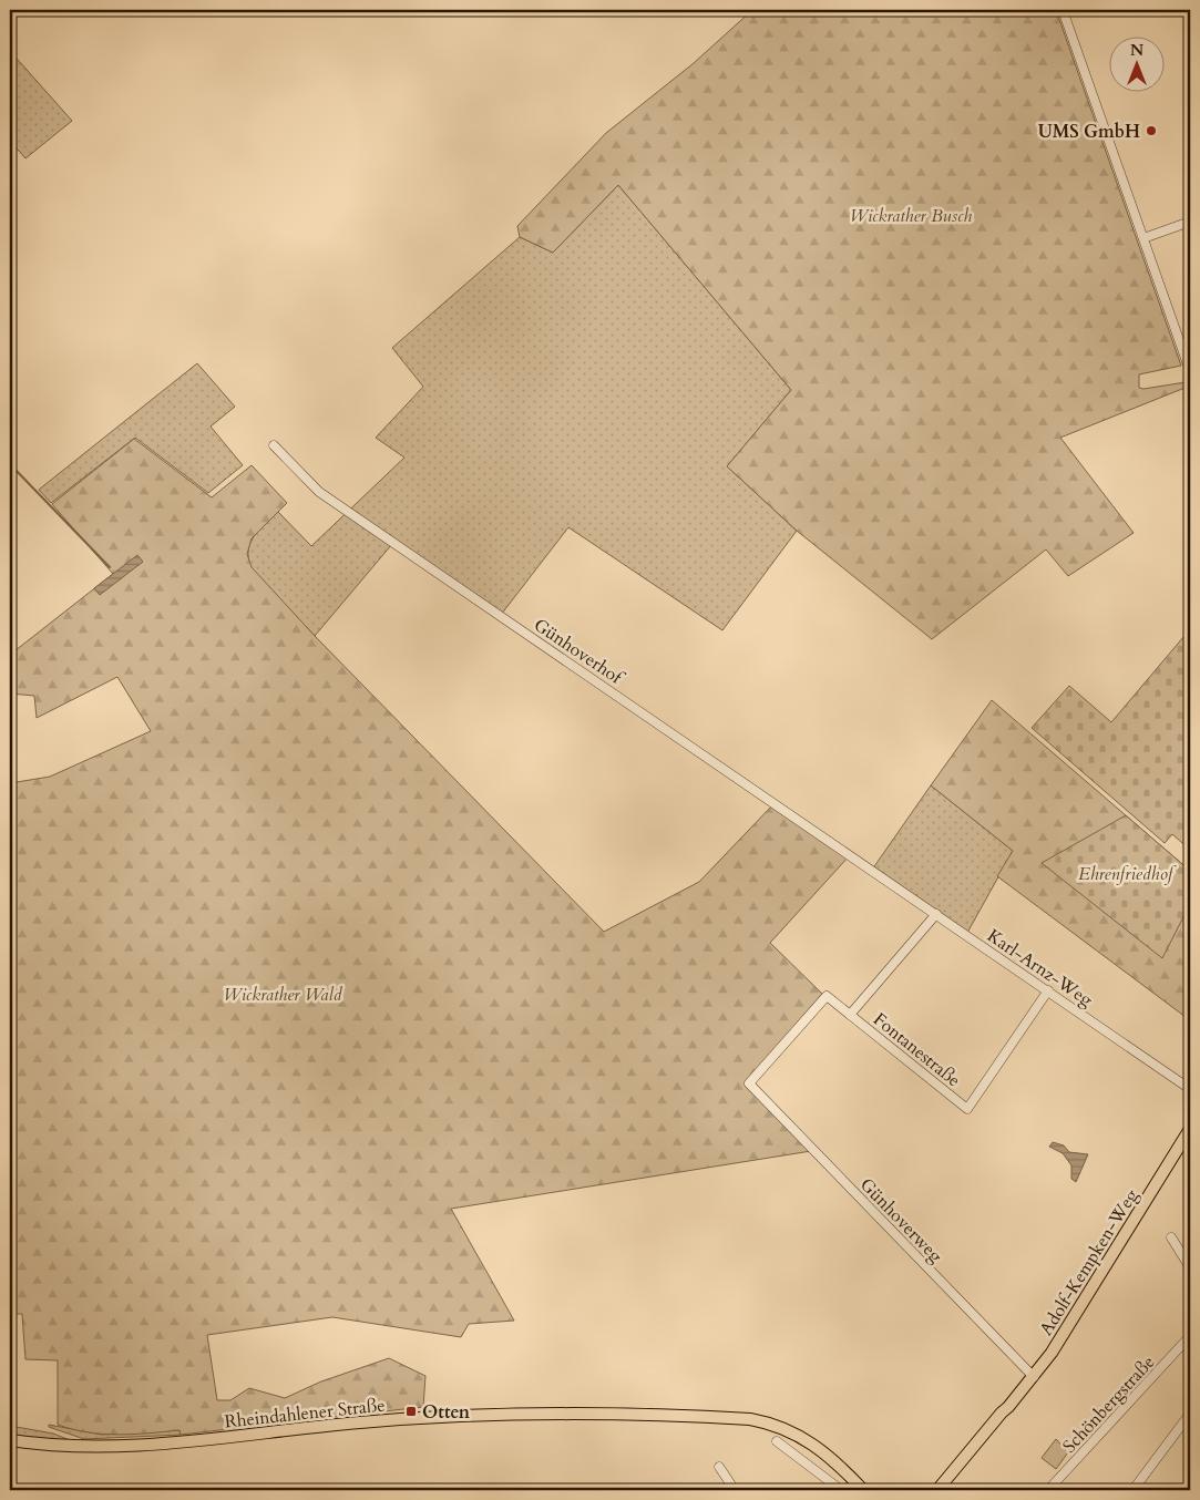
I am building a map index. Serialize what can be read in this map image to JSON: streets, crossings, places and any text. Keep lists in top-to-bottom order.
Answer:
{
  "streets": {
    "main road": ["Adolf-Kempken-Weg", "Rheindahlener Straße"],
    "street": [
      "Günhoverhof",
      "Karl-Arnz-Weg",
      "Fontanestraße",
      "Günhoverweg",
      "Schönbergstraße"
    ]
  },
  "crossings": [
    ["Günhoverhof", "Karl-Arnz-Weg"],
    ["Karl-Arnz-Weg", "Fontanestraße"],
    ["Fontanestraße", "Günhoverweg"],
    ["Günhoverweg", "Adolf-Kempken-Weg"]
  ],
  "parks": ["Wickrather Busch", "Ehrenfriedhof", "Wickrather Wald"],
  "places": {
    "other": ["UMS GmbH"],
    "transit": ["Otten"]
  },
  "north": "top"
}
